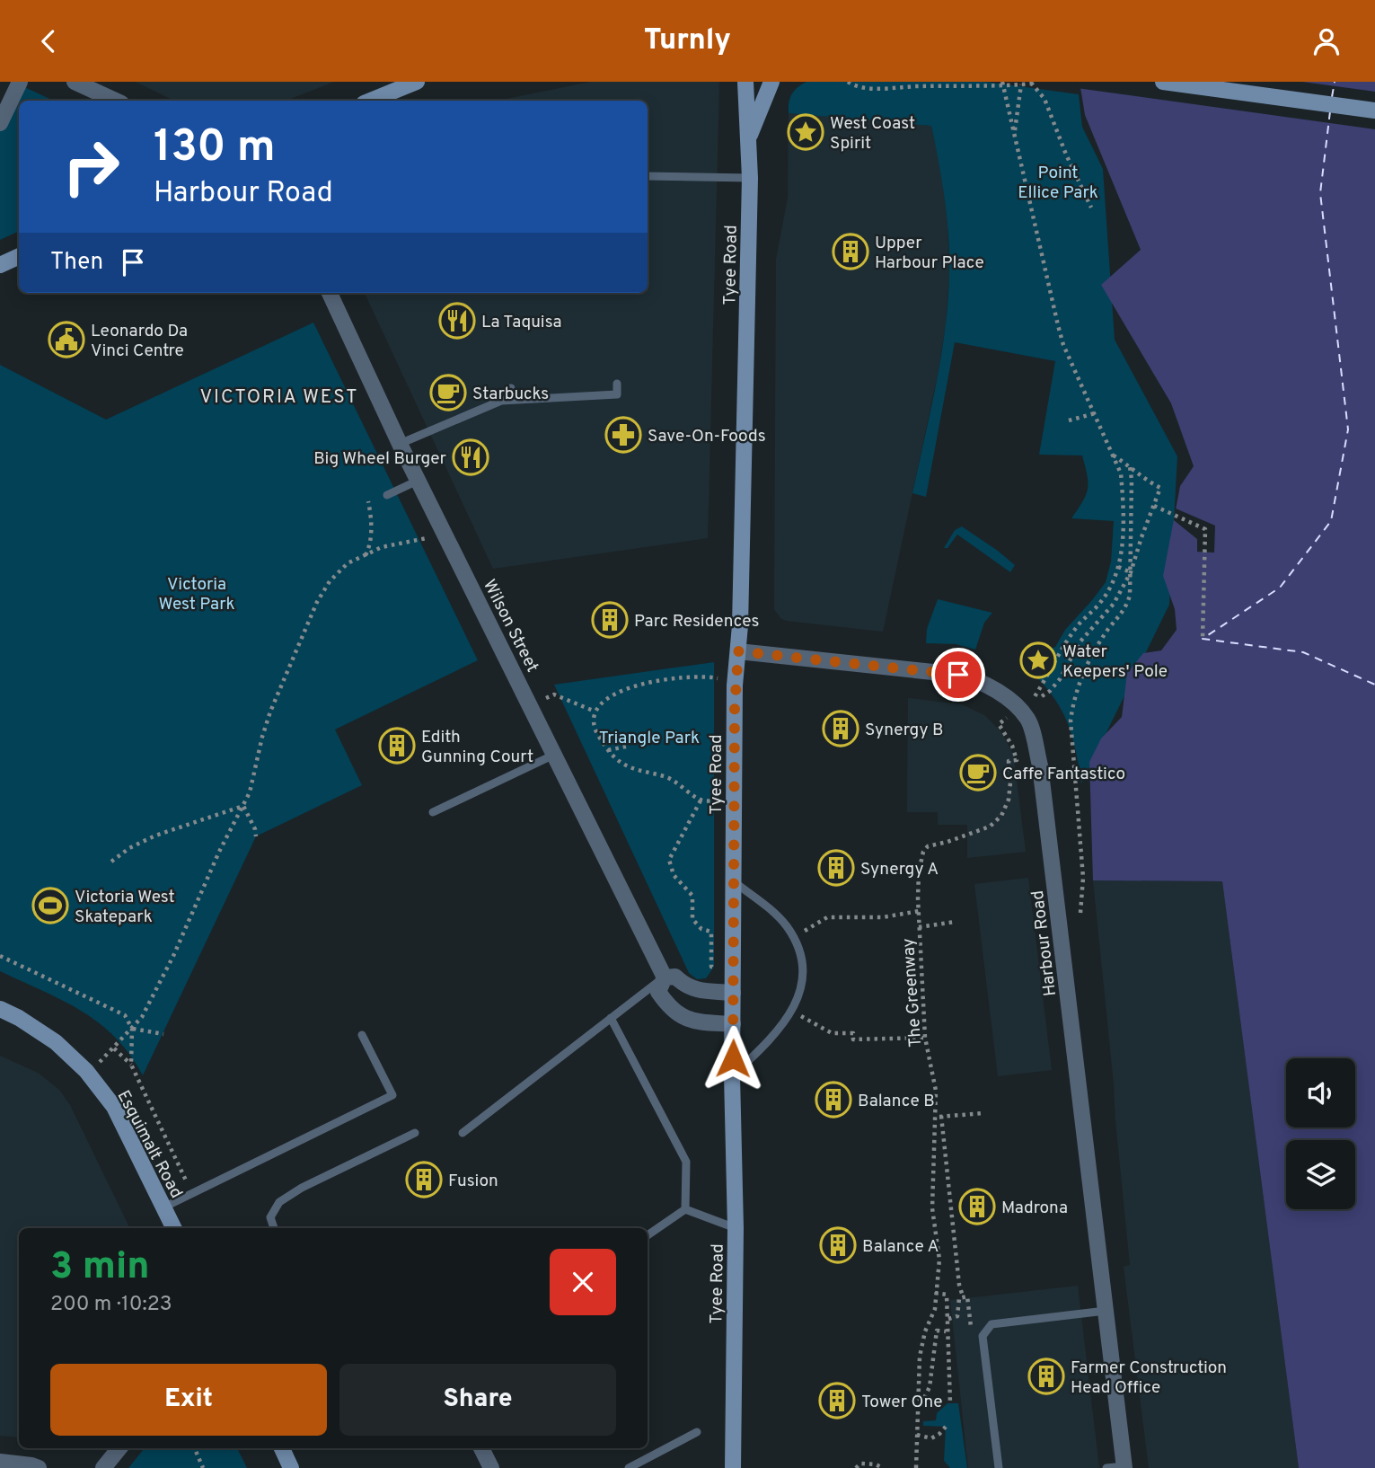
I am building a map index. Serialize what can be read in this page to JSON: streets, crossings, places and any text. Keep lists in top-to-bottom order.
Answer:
{
  "streets": {
    "street": [
      "Tyee Road",
      "Wilson Street",
      "Harbour Road",
      "Esquimalt Road"
    ],
    "path": ["The Greenway"]
  },
  "crossings": [
    ["Tyee Road", "Wilson Street"],
    ["Tyee Road", "Harbour Road"]
  ],
  "districts": ["VICTORIA WEST"],
  "parks": ["Point Ellice Park", "Victoria West Park", "Triangle Park"],
  "places": {
    "place": ["West Coast Spirit", "Water Keepers' Pole"],
    "building": [
      "Upper Harbour Place",
      "Parc Residences",
      "Synergy B",
      "Edith Gunning Court",
      "Synergy A",
      "Balance B",
      "Fusion",
      "Madrona",
      "Balance A",
      "Farmer Construction Head Office",
      "Tower One"
    ],
    "restaurant": ["La Taquisa", "Big Wheel Burger"],
    "public building": ["Leonardo Da Vinci Centre"],
    "cafe": ["Starbucks", "Caffe Fantastico"],
    "pharmacy": ["Save-On-Foods"],
    "sports": ["Victoria West Skatepark"]
  },
  "page": {
    "header": "Turnly",
    "turn": ["130 m", "Harbour Road"],
    "then": "Then",
    "heading": ["3 min", "200 m · 10:23"],
    "buttons": ["Exit", "Share"]
  }
}
